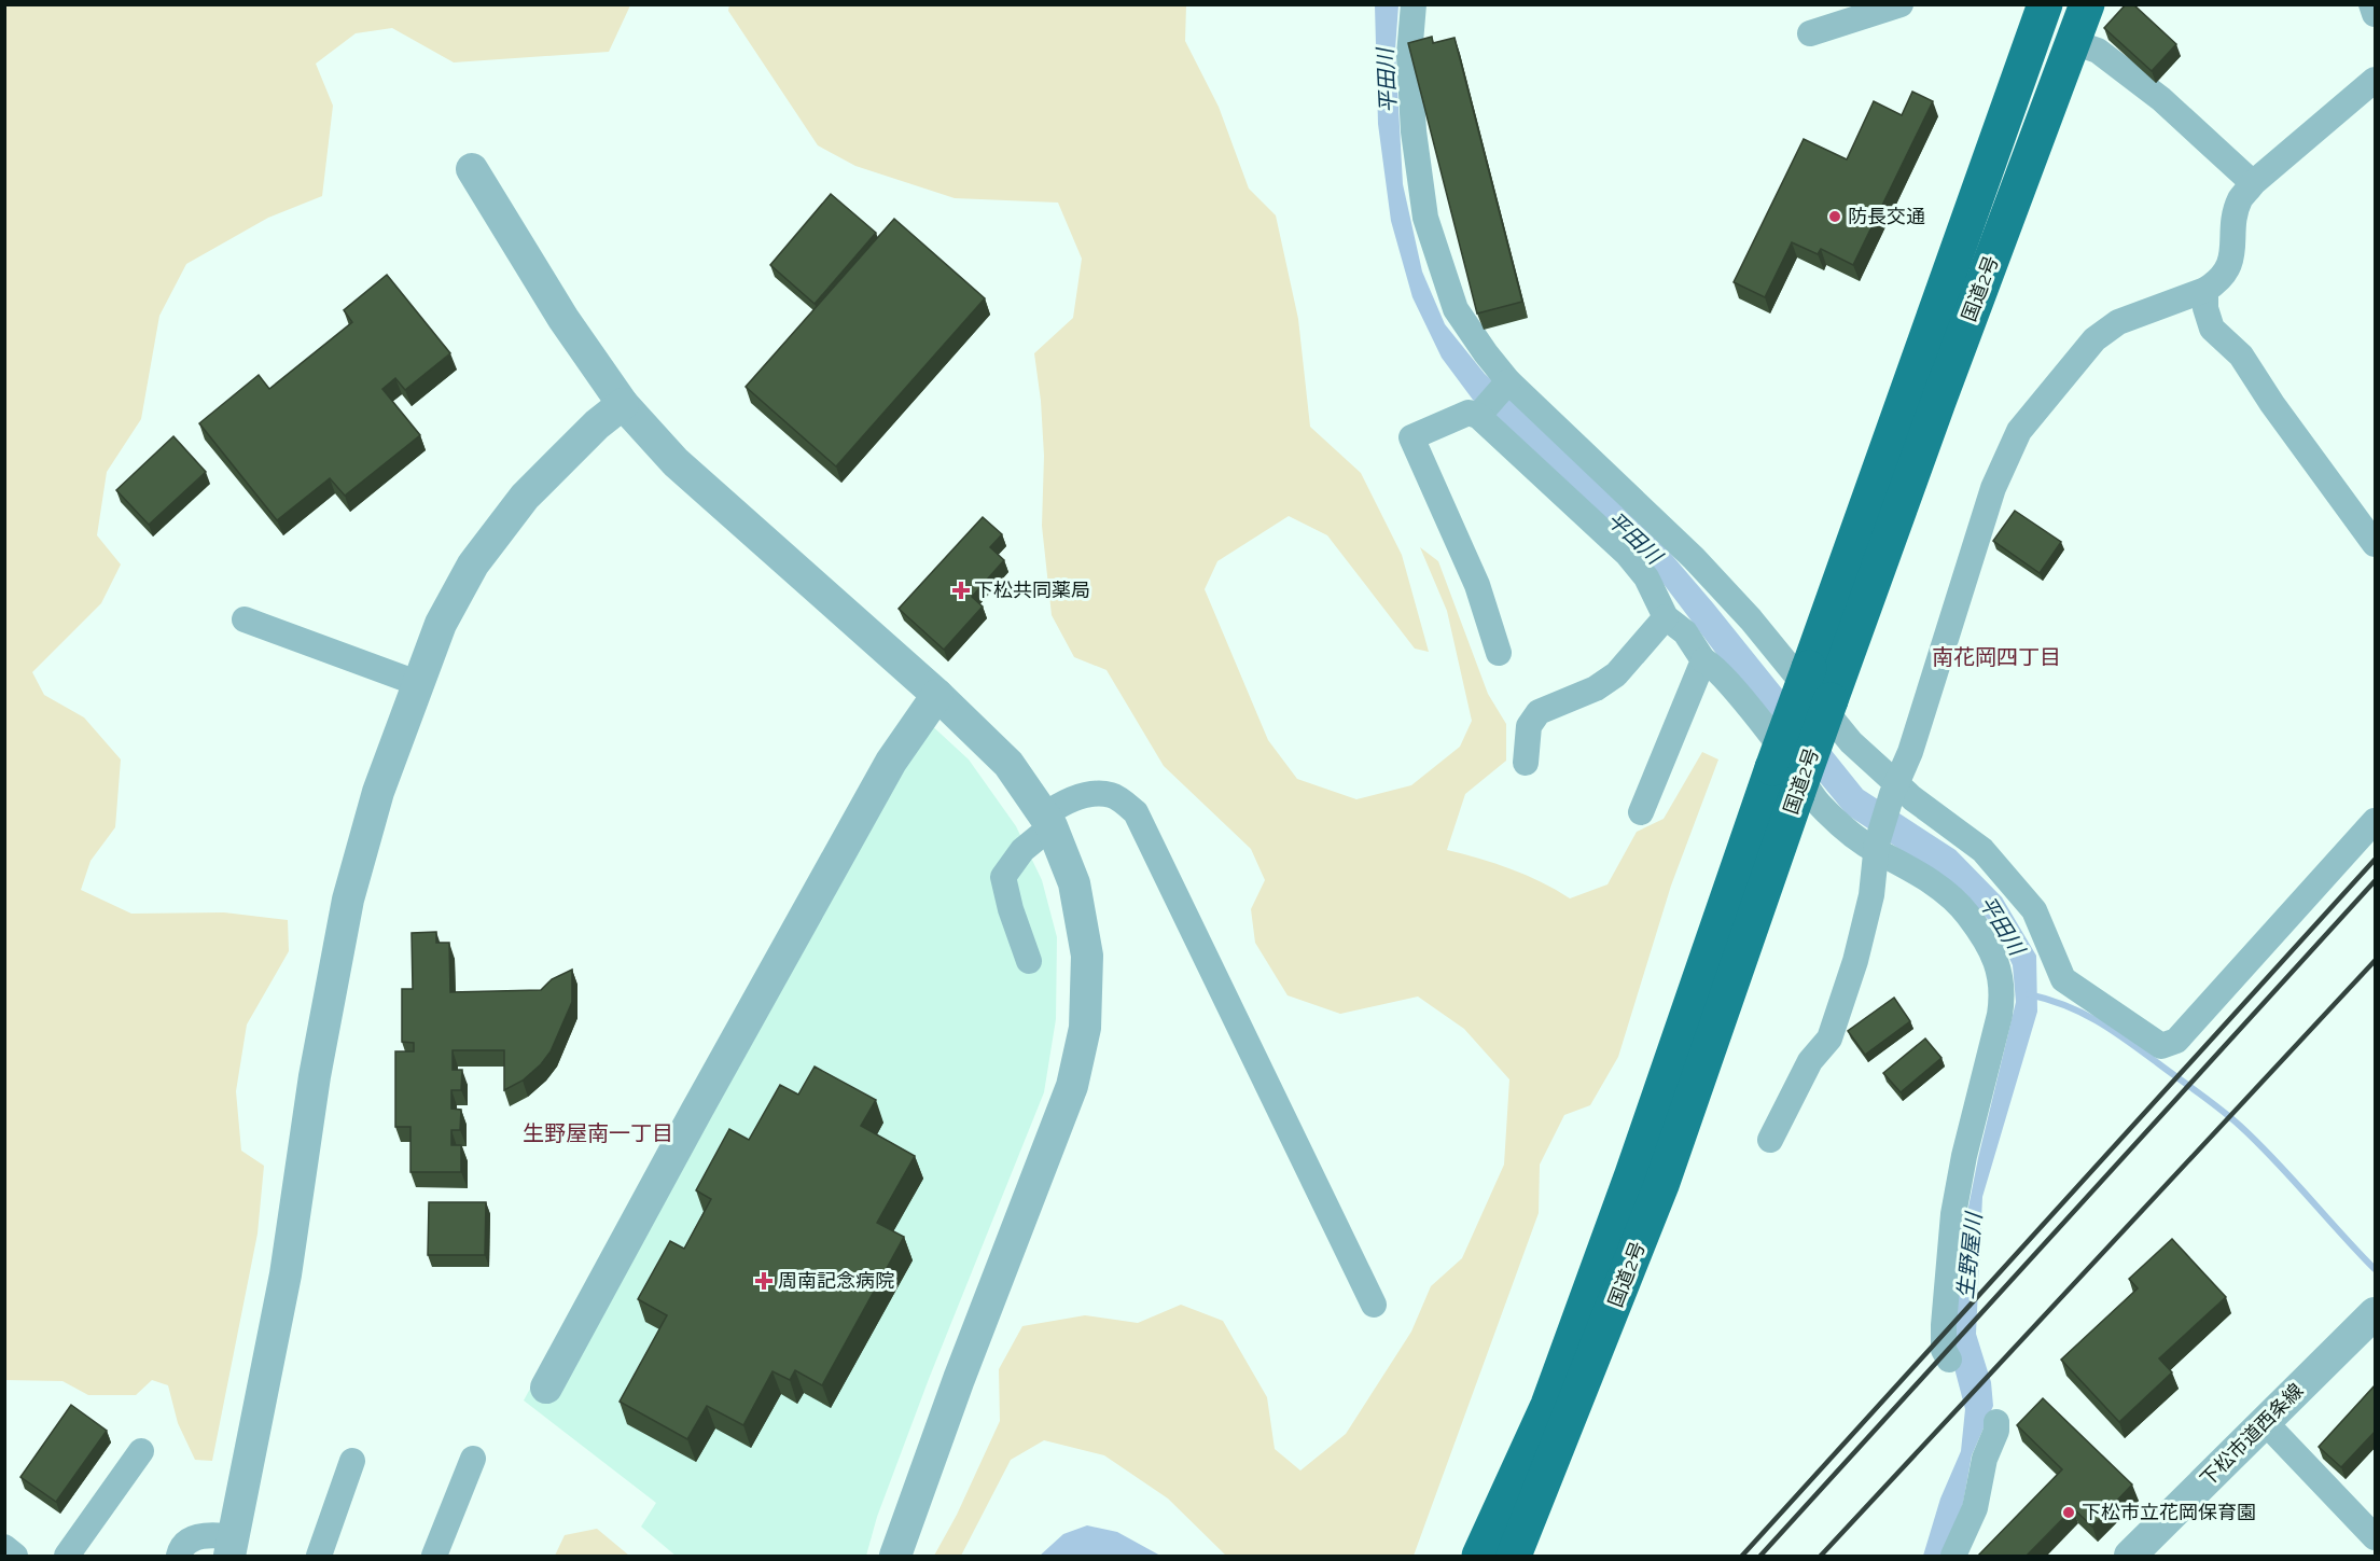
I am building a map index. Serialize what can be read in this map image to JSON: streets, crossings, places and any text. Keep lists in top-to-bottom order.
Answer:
{
  "streets": {
    "highway": ["国道2号"],
    "street": ["下松市道西条線"]
  },
  "districts": ["南花岡四丁目", "生野屋南一丁目"],
  "water": ["平田川", "生野屋川"],
  "places": {
    "other": ["防長交通", "下松市立花岡保育園"],
    "health": ["下松共同薬局", "周南記念病院"]
  }
}
